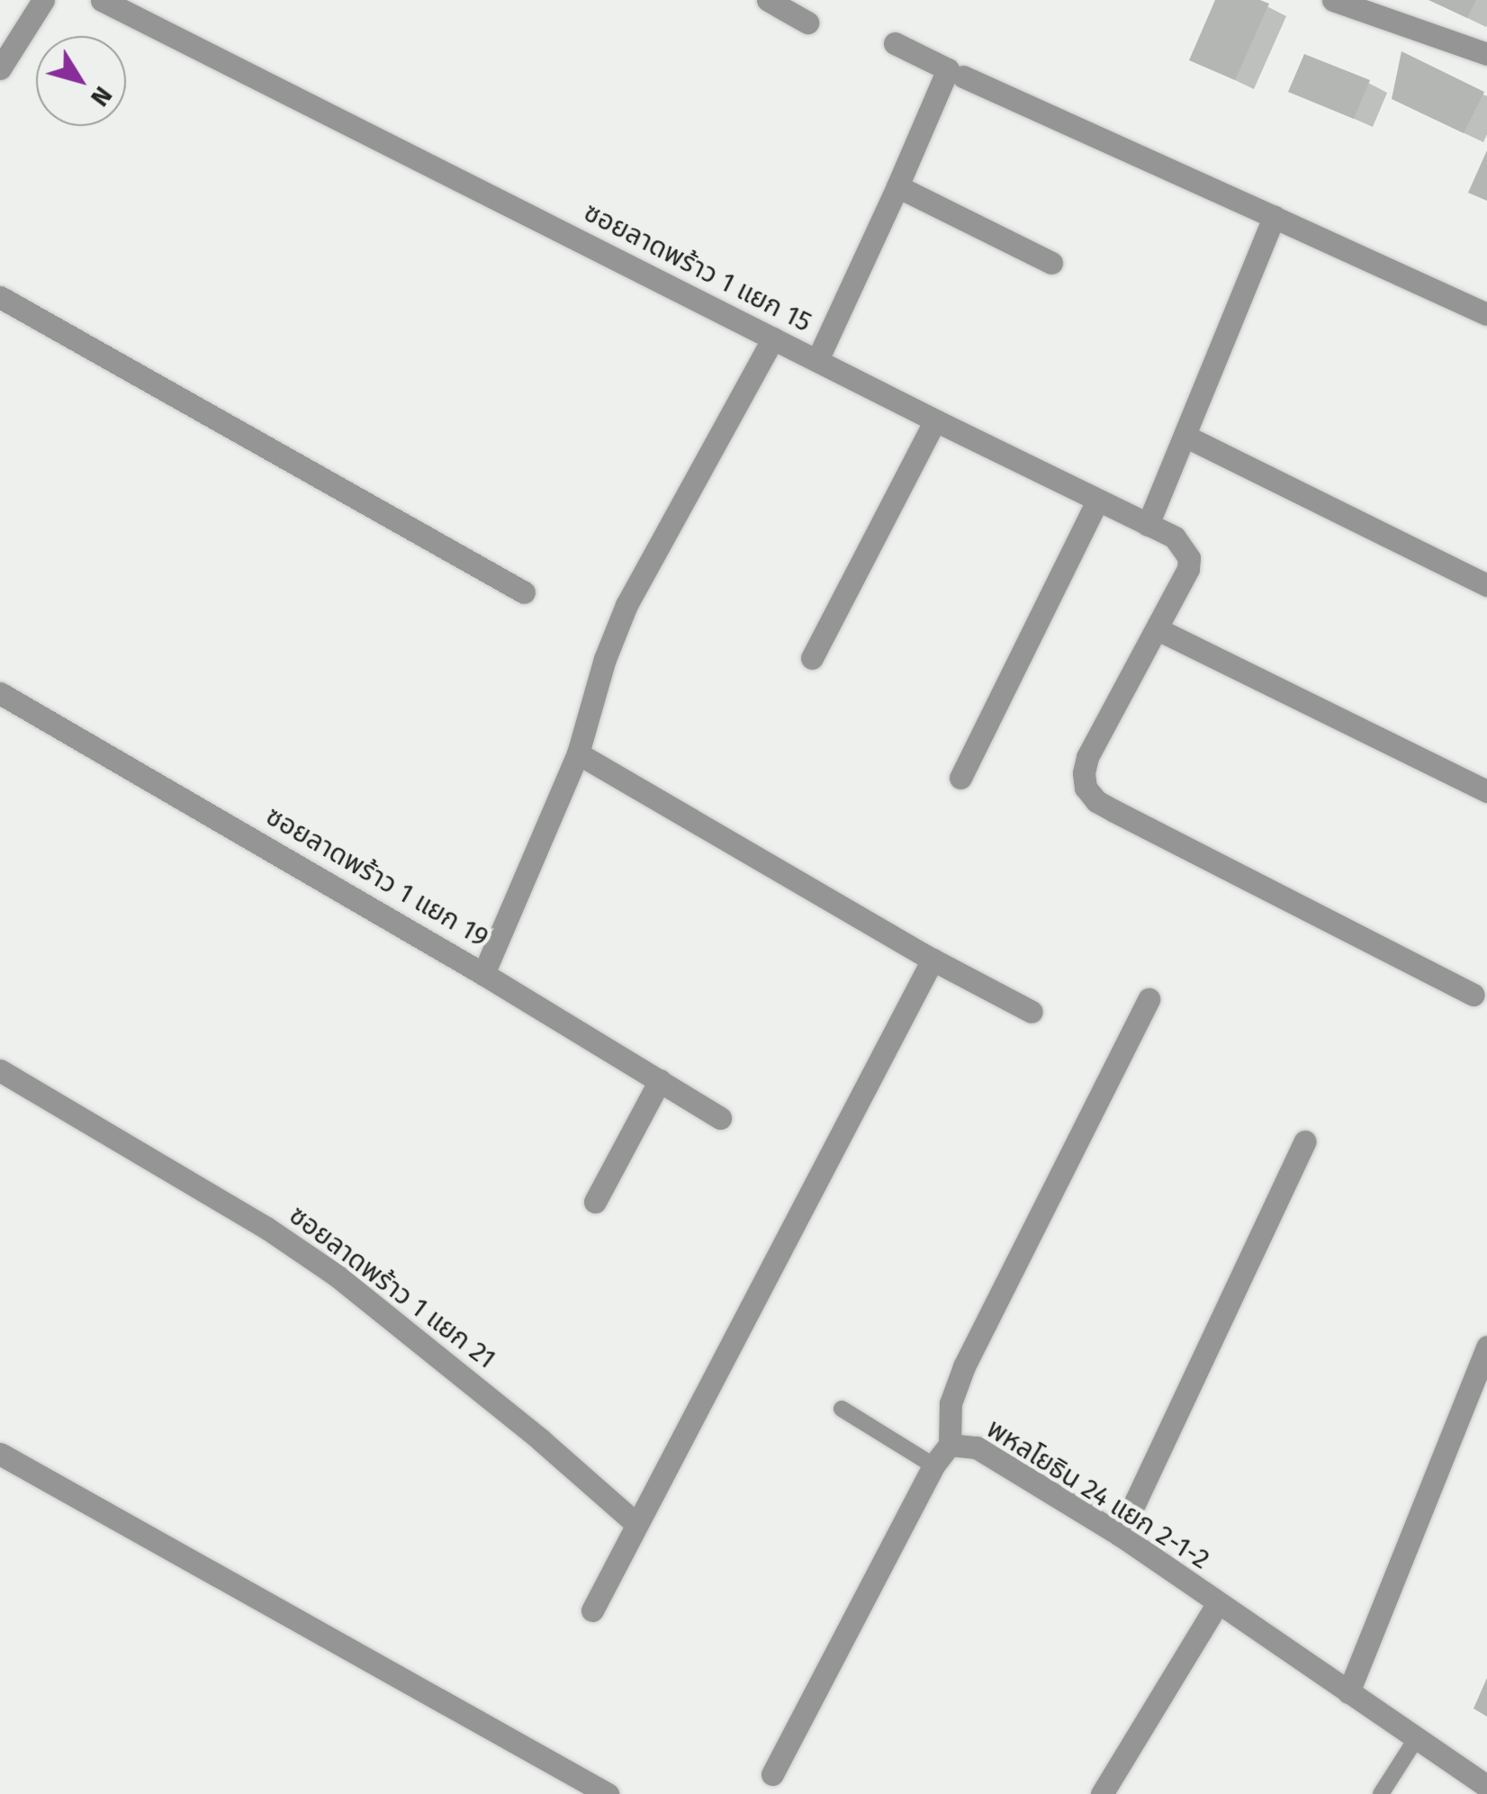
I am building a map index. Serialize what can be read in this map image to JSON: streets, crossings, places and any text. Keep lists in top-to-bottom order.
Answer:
{
  "streets": {
    "street": [
      "ซอยลาดพร้าว 1 แยก 15",
      "ซอยลาดพร้าว 1 แยก 19",
      "ซอยลาดพร้าว 1 แยก 21",
      "พหลโยธิน 24 แยก 2-1-2"
    ]
  },
  "north": "bottom right"
}
